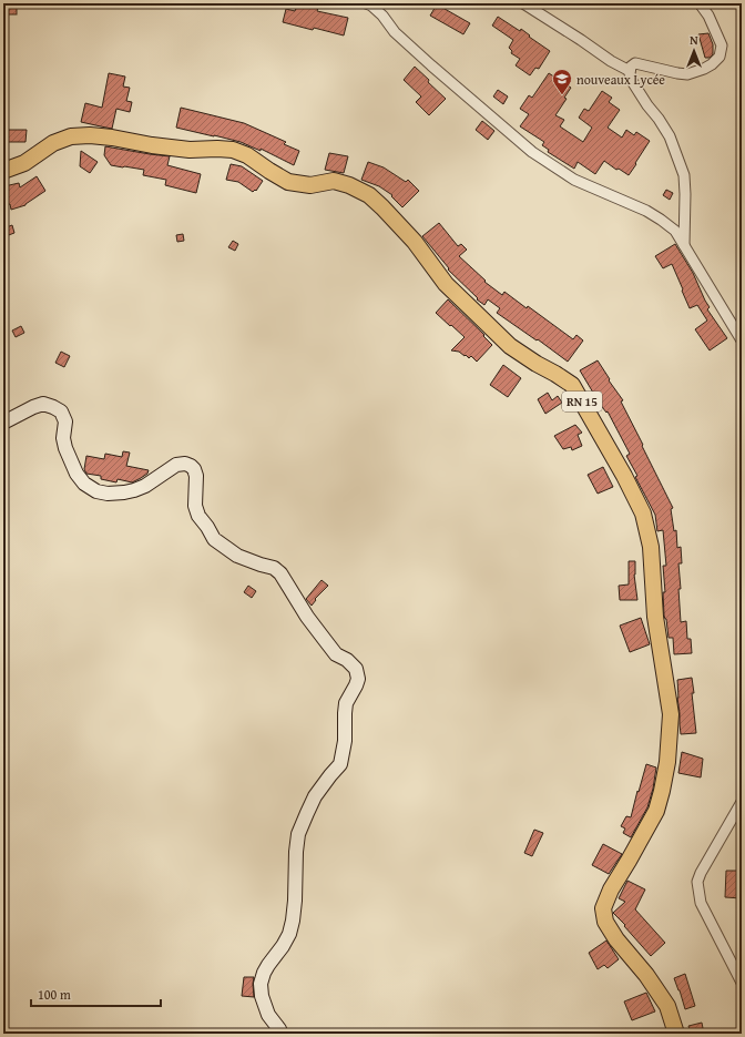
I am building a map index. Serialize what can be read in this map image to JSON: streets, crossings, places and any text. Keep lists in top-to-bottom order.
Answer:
{
  "streets": {
    "main road": ["RN 15"]
  },
  "places": {
    "school or university": ["nouveaux Lycée"]
  },
  "scale_bar": "100 m",
  "north": "top"
}
